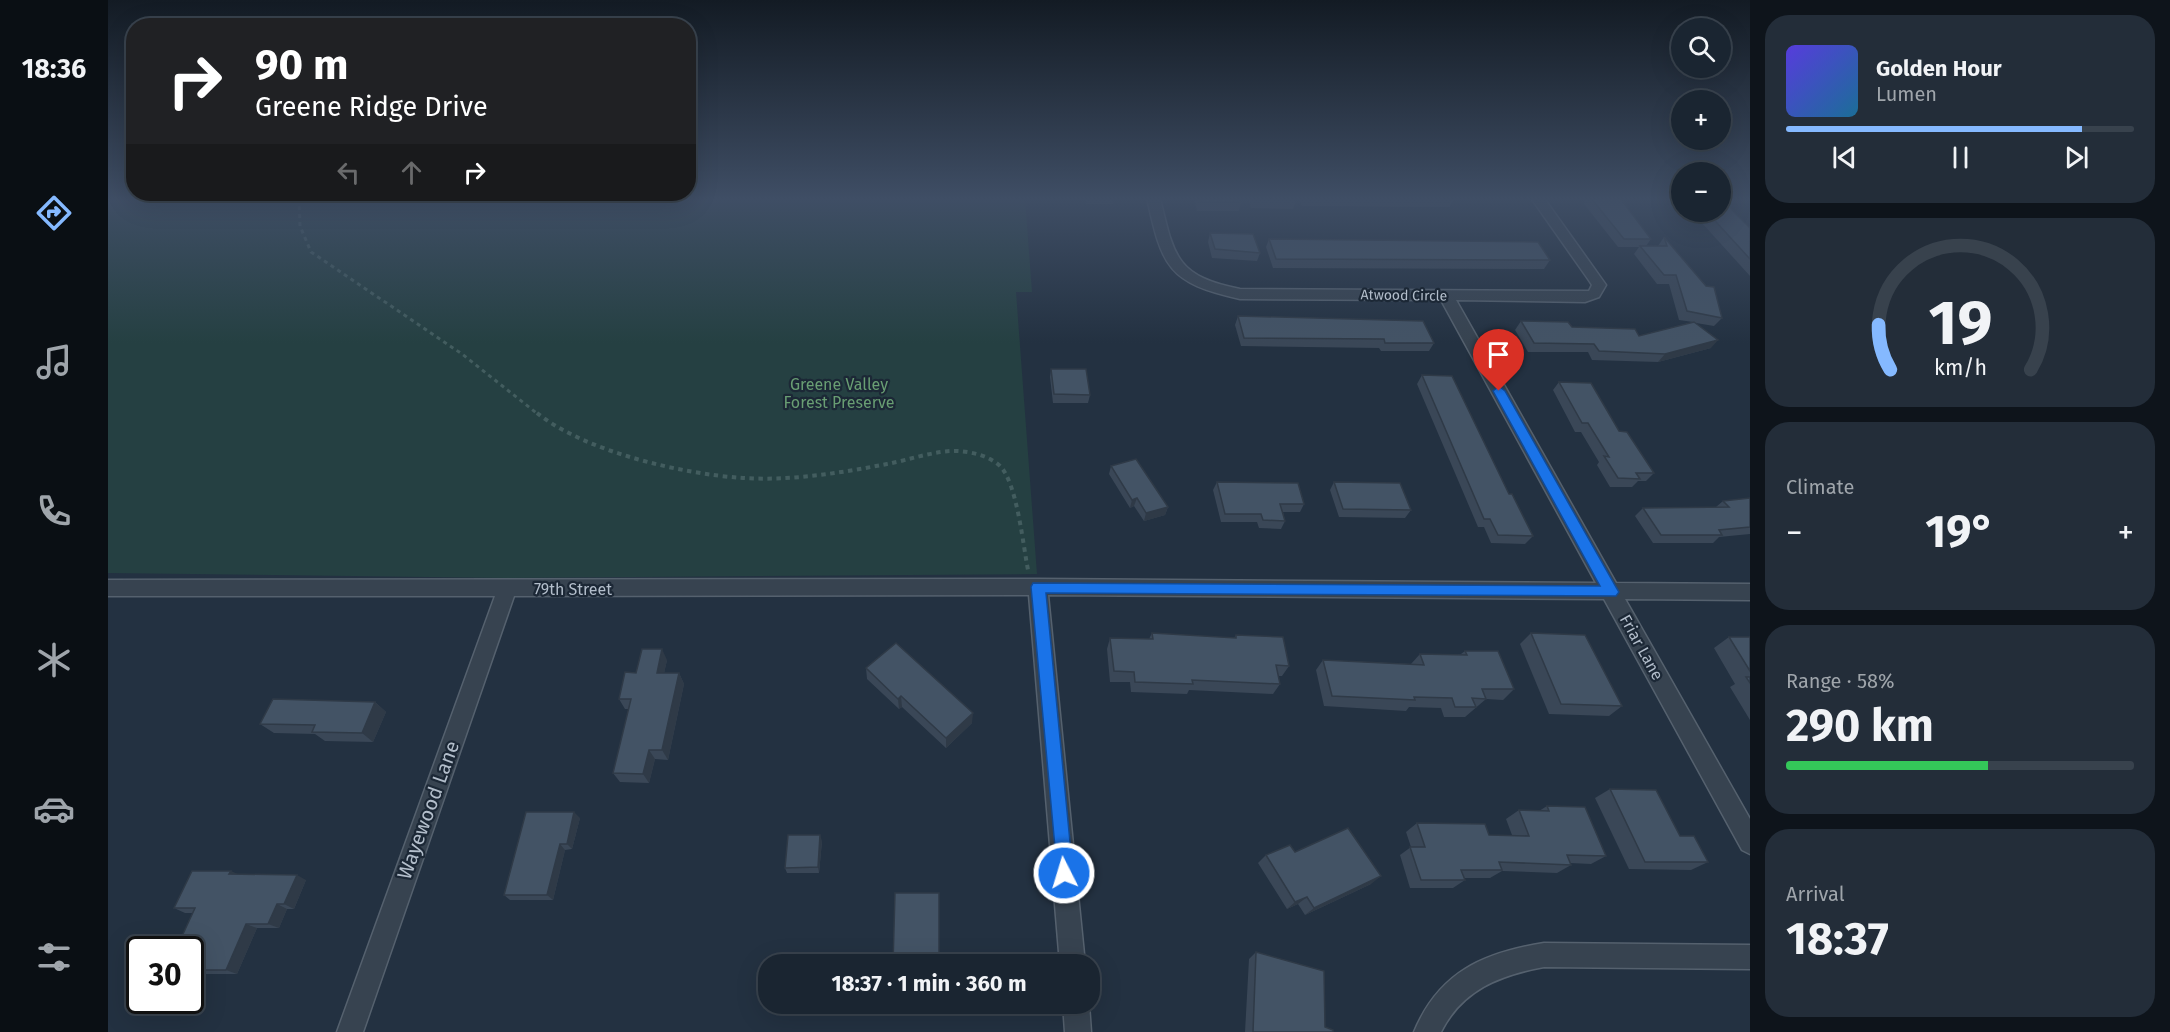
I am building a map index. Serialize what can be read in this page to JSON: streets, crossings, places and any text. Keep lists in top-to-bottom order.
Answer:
{
  "streets": {
    "street": [
      "Atwood Circle",
      "79th Street",
      "Friar Lane",
      "Wayewood Lane"
    ]
  },
  "crossings": [
    ["Atwood Circle", "Friar Lane"],
    ["79th Street", "Friar Lane"],
    ["79th Street", "Wayewood Lane"]
  ],
  "parks": ["Greene Valley Forest Preserve"],
  "page": {
    "tabs": "18:36",
    "map_buttons": ["+", "−"],
    "turn": ["90 m", "Greene Ridge Drive"],
    "song": ["Golden Hour", "Lumen"],
    "tile": [
      "Climate",
      ["Range · 58%", "290 km"],
      ["Arrival", "18:37"]
    ],
    "heat": ["−", "19°", "+"],
    "limit": "30",
    "trip": "18:37 · 1 min · 360 m",
    "gauge": ["19", "km/h"]
  }
}
